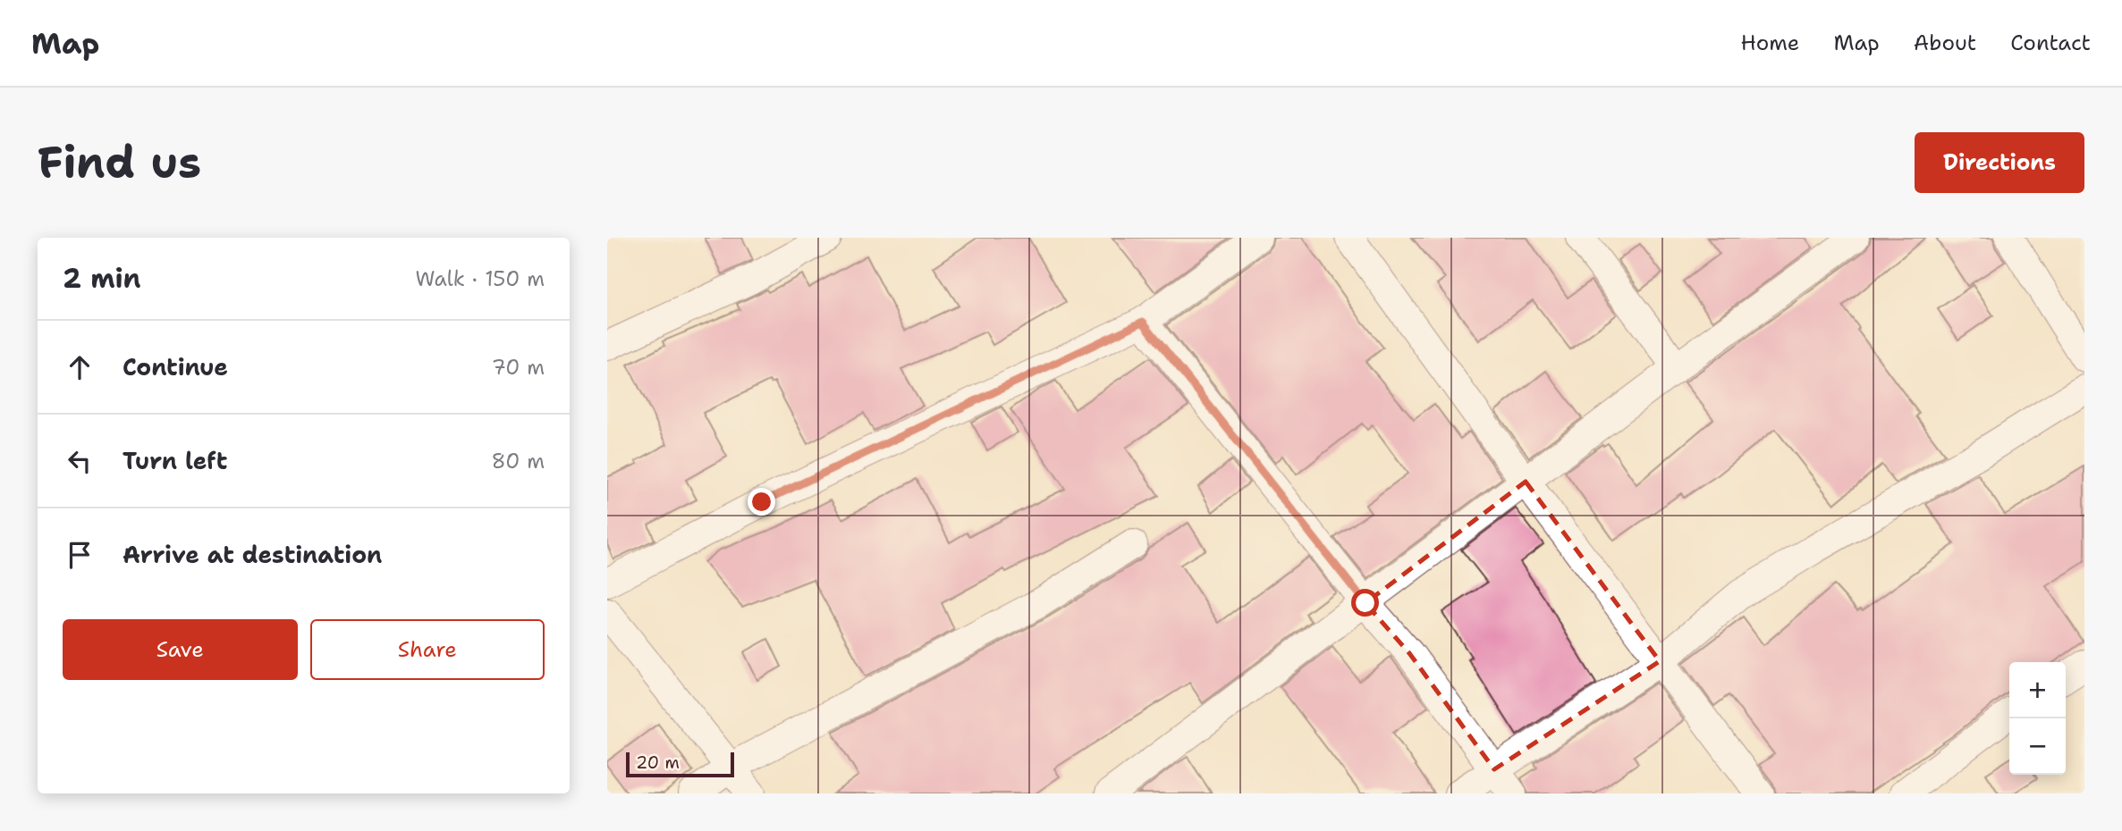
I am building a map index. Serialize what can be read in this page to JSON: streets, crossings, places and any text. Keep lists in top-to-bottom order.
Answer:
{
  "scale_bar": "20 m",
  "page": {
    "header": "Map",
    "nav": [
      "Home",
      "Map",
      "About",
      "Contact"
    ],
    "buttons": [
      "Directions",
      ["Save", "Share"]
    ],
    "title": "Find us",
    "heading": ["2 min", "Walk · 150 m"],
    "list": [
      ["Continue", "70 m"],
      ["Turn left", "80 m"],
      "Arrive at destination"
    ],
    "map_buttons": ["+", "−"],
    "scale": "20 m"
  }
}
